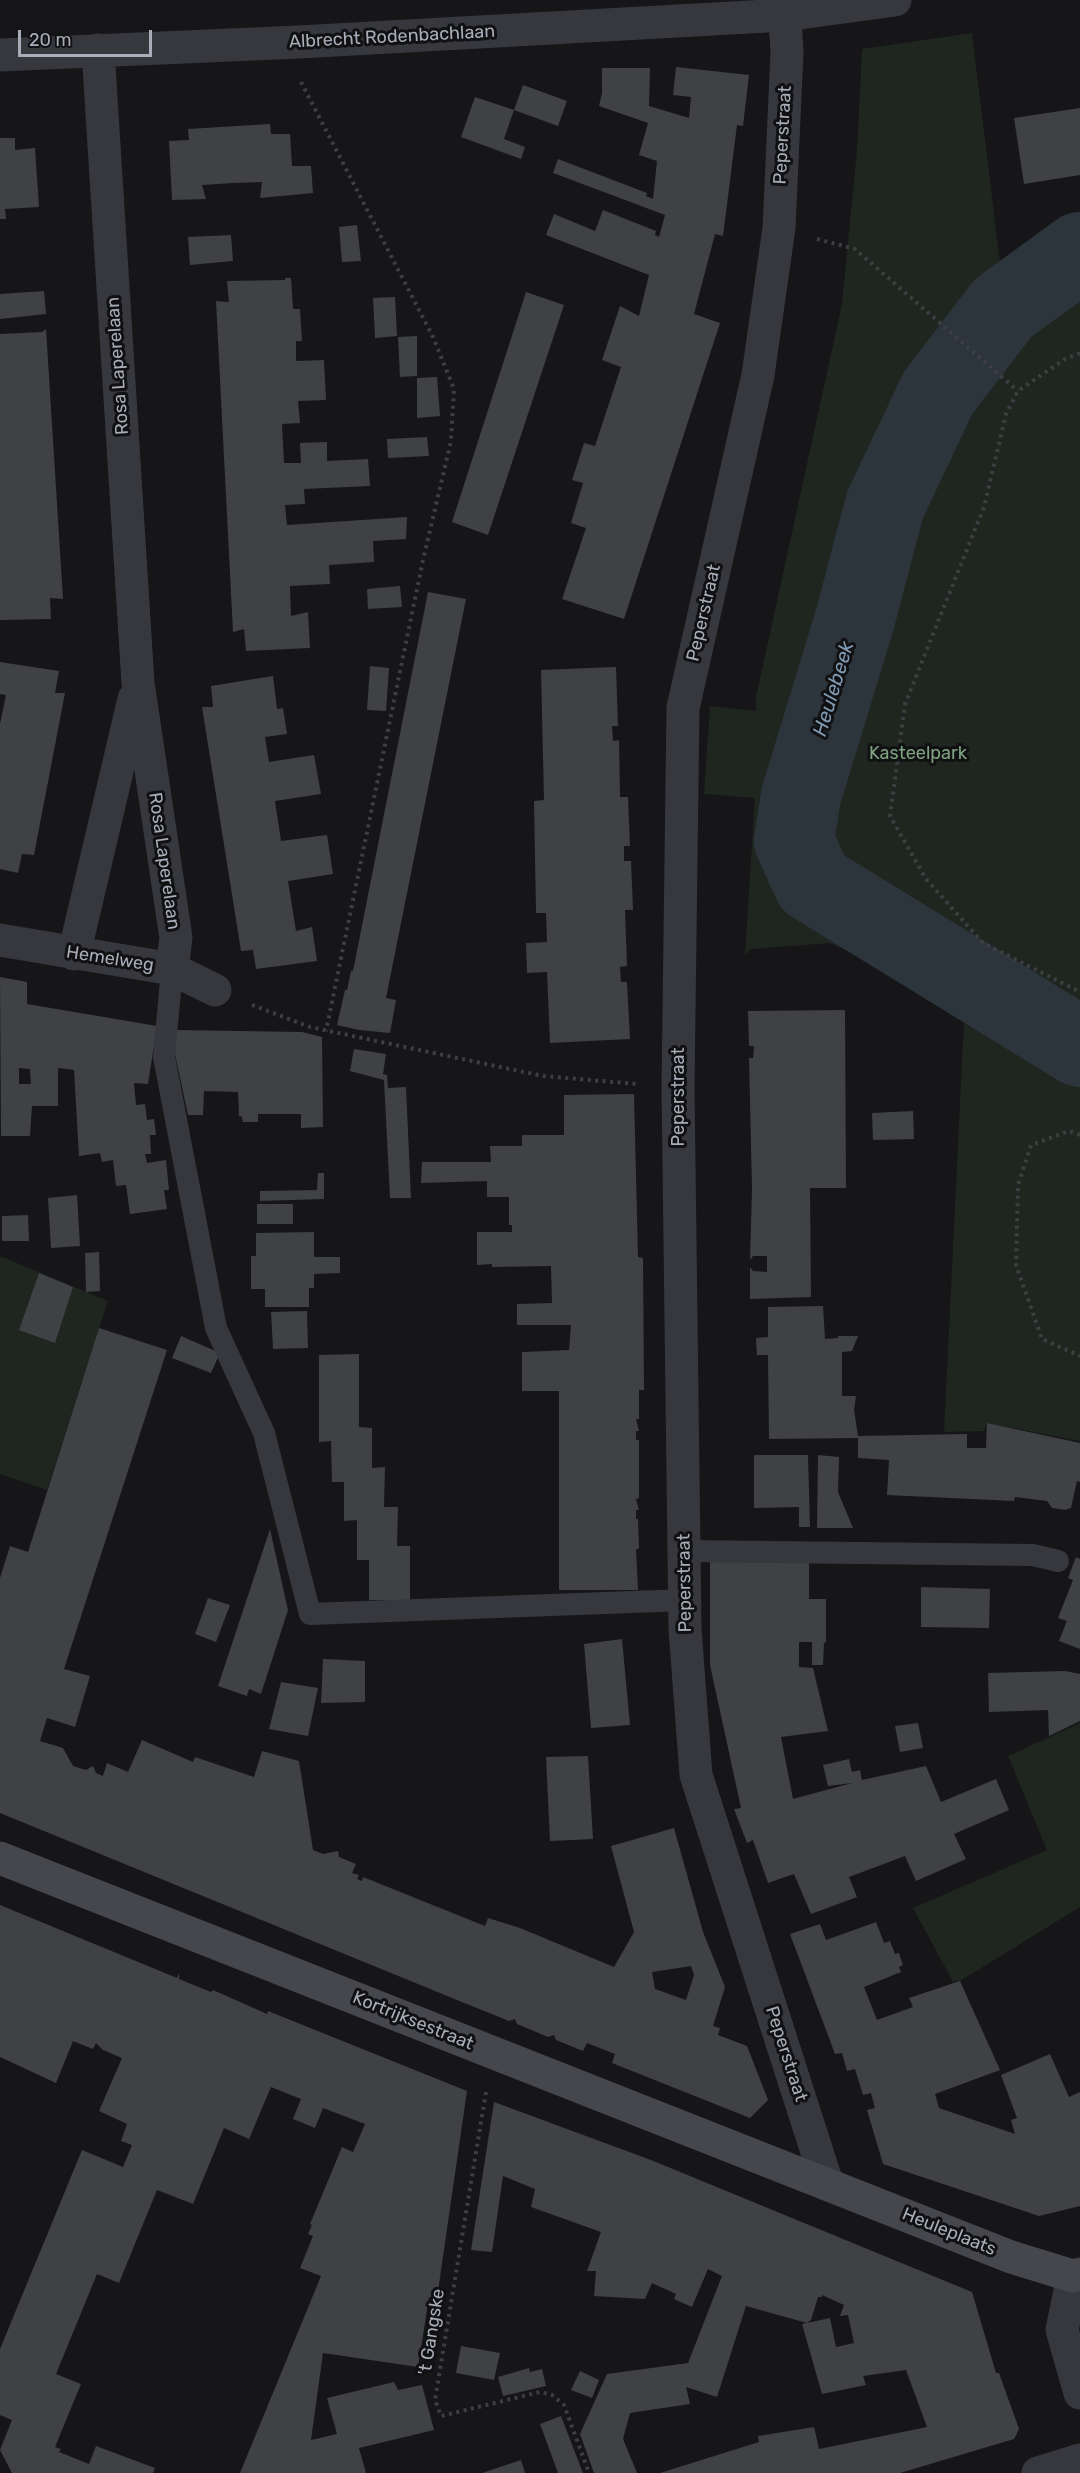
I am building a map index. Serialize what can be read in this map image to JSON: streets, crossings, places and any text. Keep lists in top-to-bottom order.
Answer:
{
  "streets": {
    "street": [
      "Albrecht Rodenbachlaan",
      "Peperstraat",
      "Rosa Laperelaan",
      "Hemelweg",
      "Kortrijksestraat",
      "Heuleplaats"
    ],
    "path": ["'t Gangske"]
  },
  "crossings": [
    ["Albrecht Rodenbachlaan", "Peperstraat"],
    ["Albrecht Rodenbachlaan", "Rosa Laperelaan"],
    ["Peperstraat", "Kortrijksestraat"],
    ["Peperstraat", "Heuleplaats"],
    ["Rosa Laperelaan", "Hemelweg"],
    ["Kortrijksestraat", "Heuleplaats"],
    ["Kortrijksestraat", "'t Gangske"]
  ],
  "water": ["Heulebeek"],
  "parks": ["Kasteelpark"],
  "scale_bar": "20 m"
}
